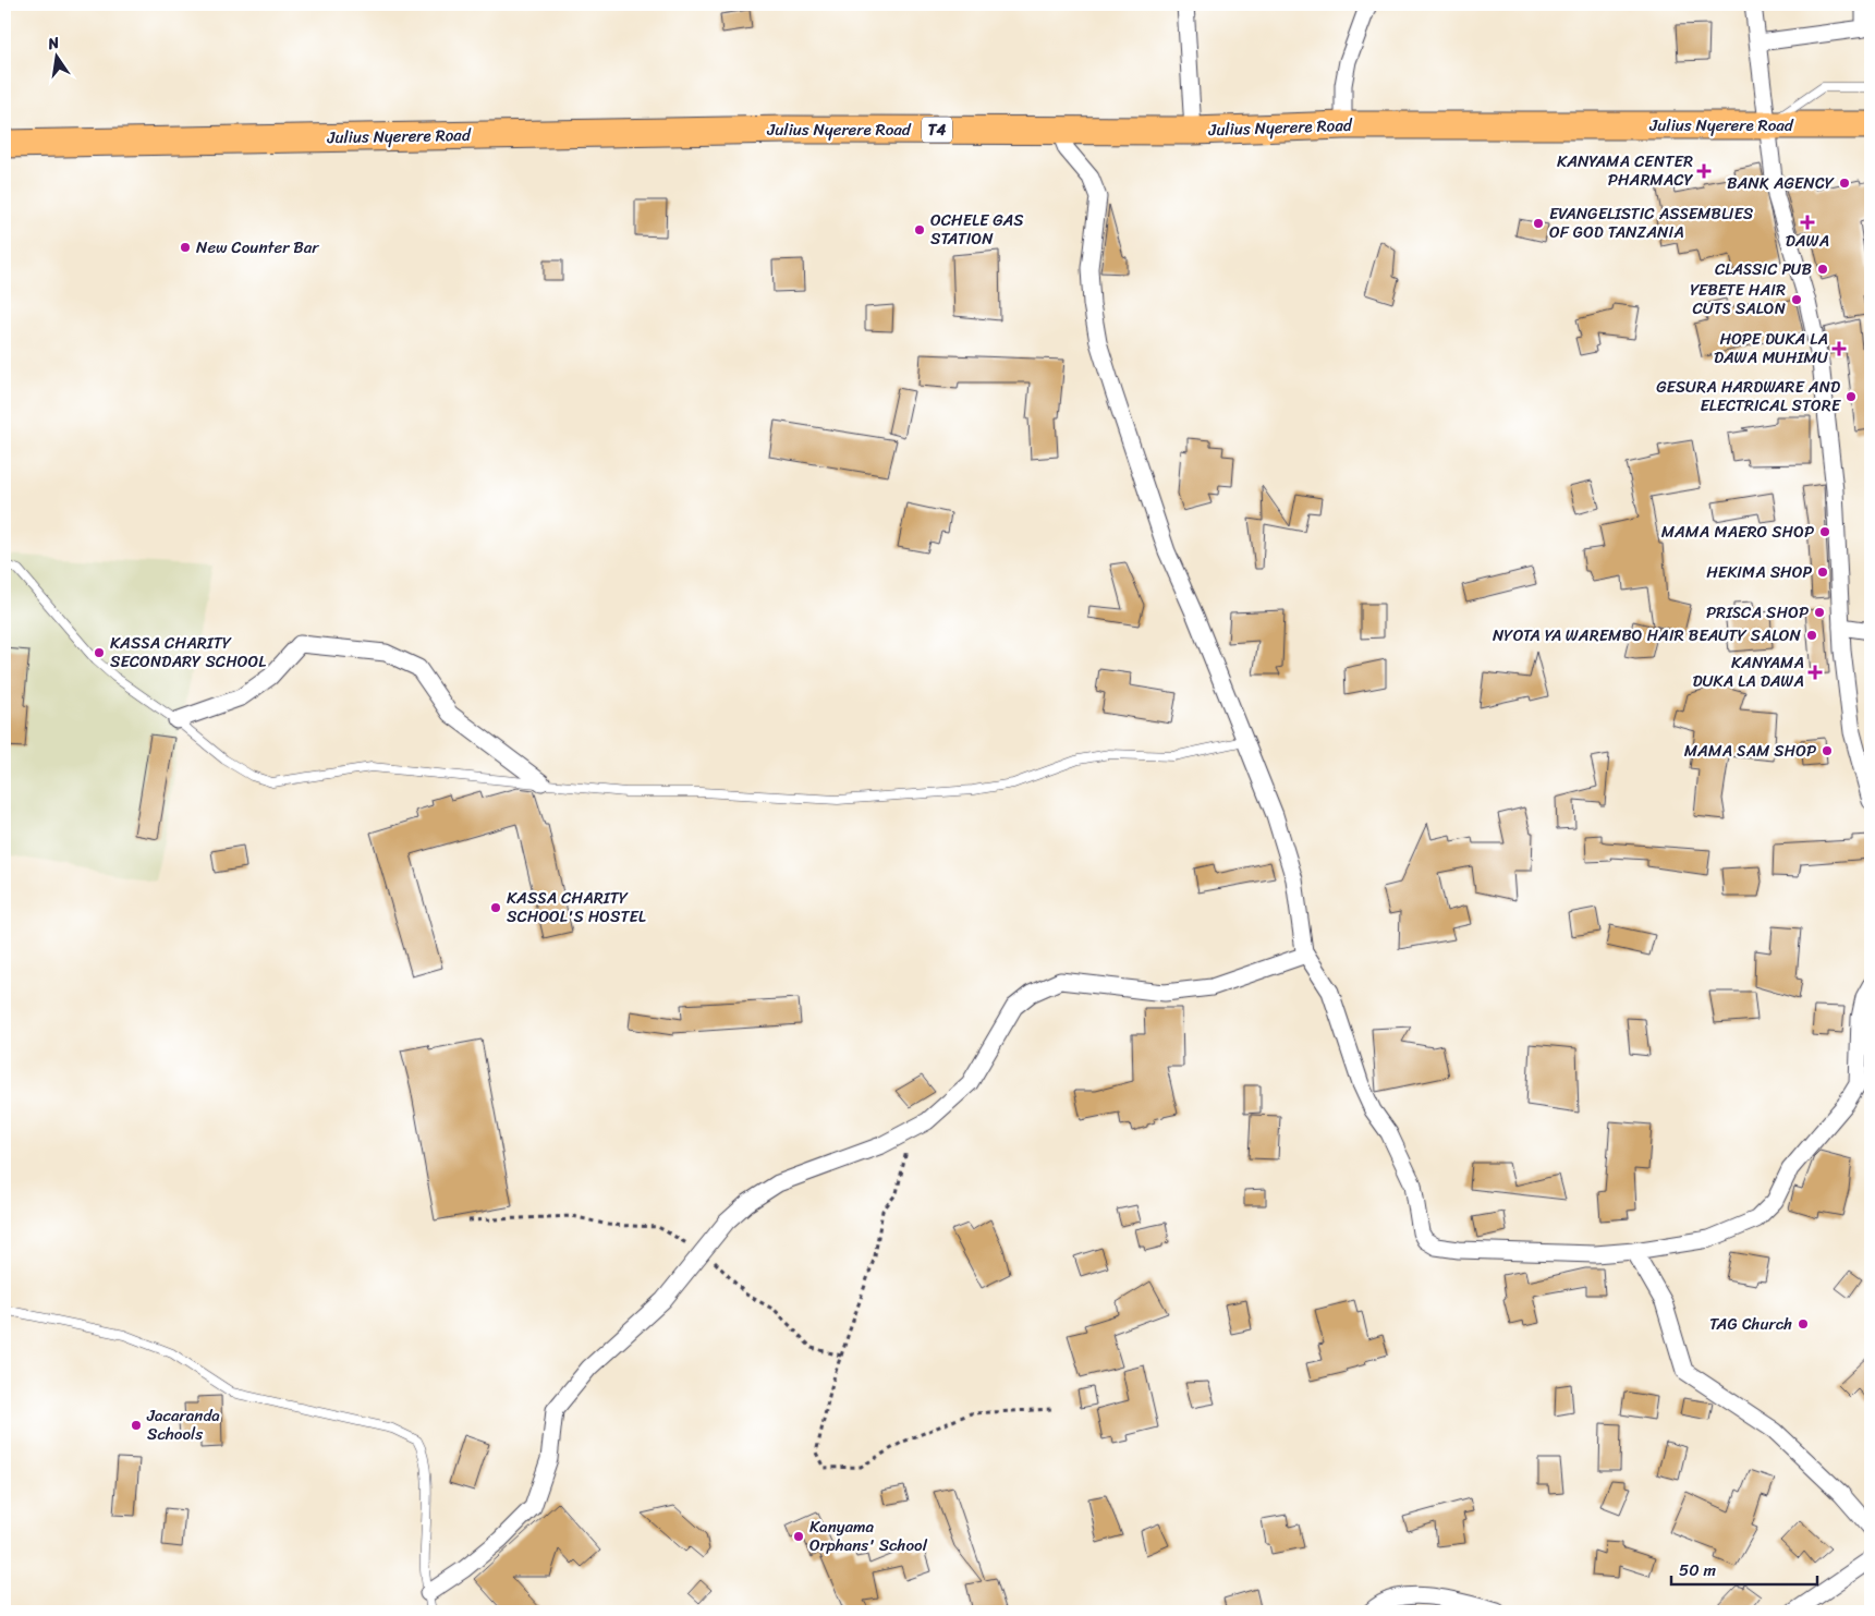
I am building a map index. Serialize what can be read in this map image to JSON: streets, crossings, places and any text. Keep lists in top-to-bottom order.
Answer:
{
  "streets": {
    "highway": ["Julius Nyerere Road", "T4"]
  },
  "places": {
    "health": [
      "KANYAMA CENTER PHARMACY",
      "DAWA",
      "HOPE DUKA LA DAWA MUHIMU",
      "KANYAMA DUKA LA DAWA"
    ],
    "other": [
      "BANK AGENCY",
      "EVANGELISTIC ASSEMBLIES OF GOD TANZANIA",
      "OCHELE GAS STATION",
      "New Counter Bar",
      "CLASSIC PUB",
      "YEBETE HAIR CUTS SALON",
      "GESURA HARDWARE AND ELECTRICAL STORE",
      "MAMA MAERO SHOP",
      "HEKIMA SHOP",
      "PRISCA SHOP",
      "NYOTA YA WAREMBO HAIR BEAUTY SALON",
      "KASSA CHARITY SECONDARY SCHOOL",
      "MAMA SAM SHOP",
      "KASSA CHARITY SCHOOL'S HOSTEL",
      "TAG Church",
      "Jacaranda Schools",
      "Kanyama Orphans' School"
    ]
  },
  "scale_bar": "50 m",
  "north": "top"
}
